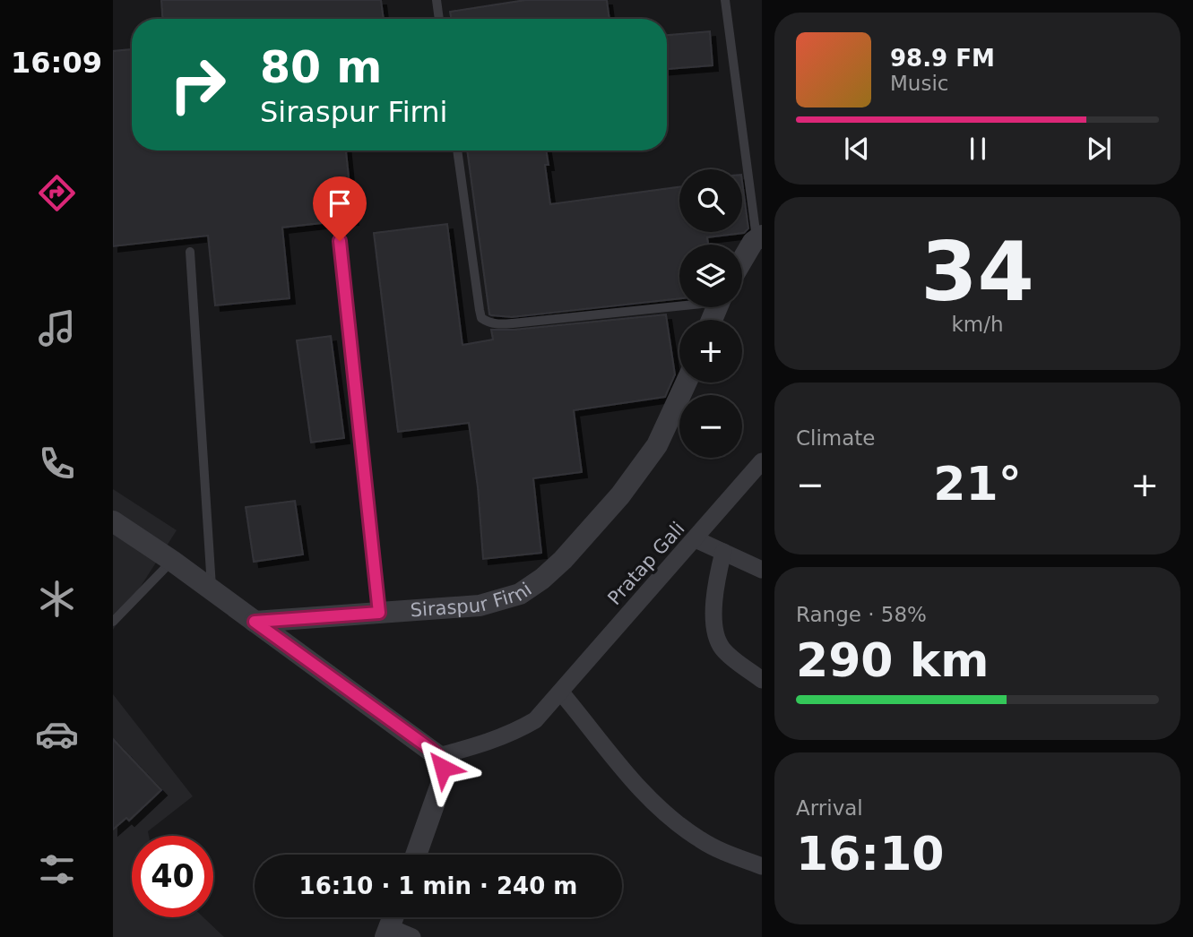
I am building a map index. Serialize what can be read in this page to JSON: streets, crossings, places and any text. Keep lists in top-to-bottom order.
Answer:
{
  "streets": {
    "street": ["Pratap Gali", "Siraspur Firni"]
  },
  "page": {
    "tabs": "16:09",
    "turn": ["80 m", "Siraspur Firni"],
    "song": ["98.9 FM", "Music"],
    "map_buttons": ["+", "−"],
    "tile": [
      ["34", "km/h"],
      "Climate",
      ["Range · 58%", "290 km"],
      ["Arrival", "16:10"]
    ],
    "heat": ["−", "21°", "+"],
    "limit": "40",
    "trip": "16:10 · 1 min · 240 m"
  }
}
